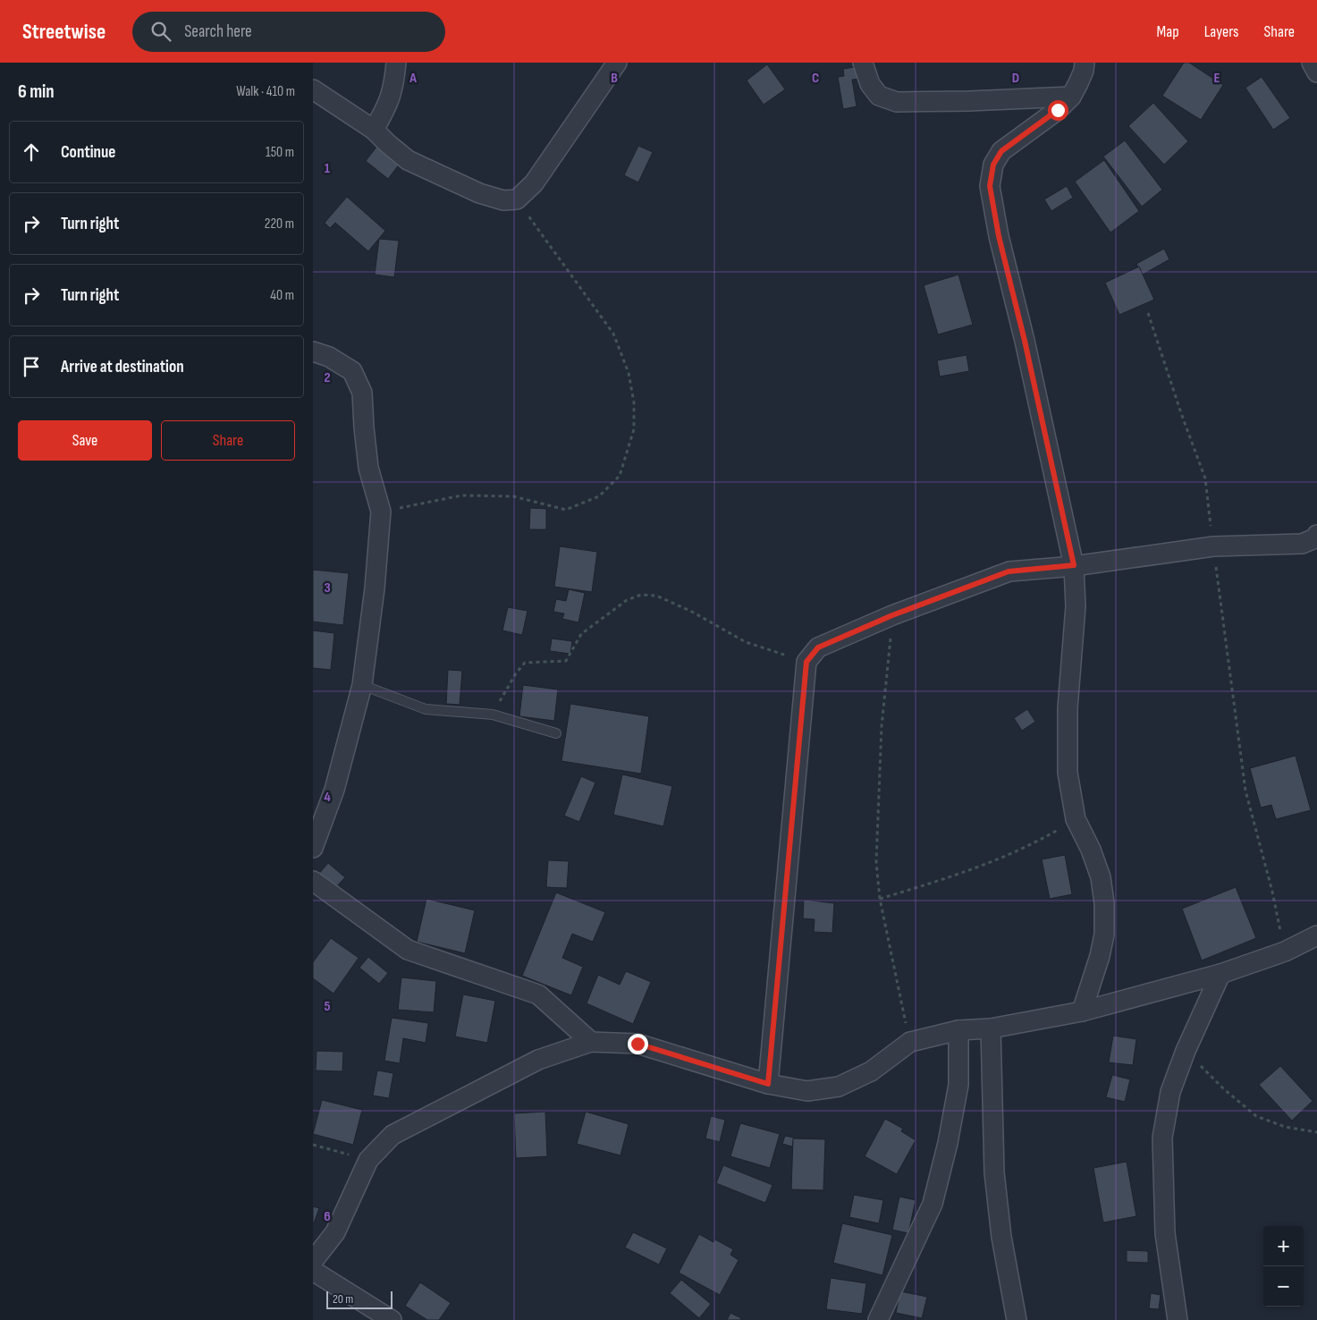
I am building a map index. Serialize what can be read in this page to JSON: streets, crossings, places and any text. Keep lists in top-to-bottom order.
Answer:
{
  "scale_bar": "20 m",
  "page": {
    "header": "Streetwise",
    "search": "Search here",
    "nav": ["Map", "Layers", "Share"],
    "heading": ["6 min", "Walk · 410 m"],
    "list": [
      ["Continue", "150 m"],
      ["Turn right", "220 m"],
      ["Turn right", "40 m"],
      "Arrive at destination"
    ],
    "buttons": ["Save", "Share"],
    "map_buttons": ["+", "−"],
    "scale": "20 m"
  },
  "grid": {
    "columns": [
      "A",
      "B",
      "C",
      "D",
      "E"
    ],
    "rows": [
      "1",
      "2",
      "3",
      "4",
      "5",
      "6"
    ]
  }
}
